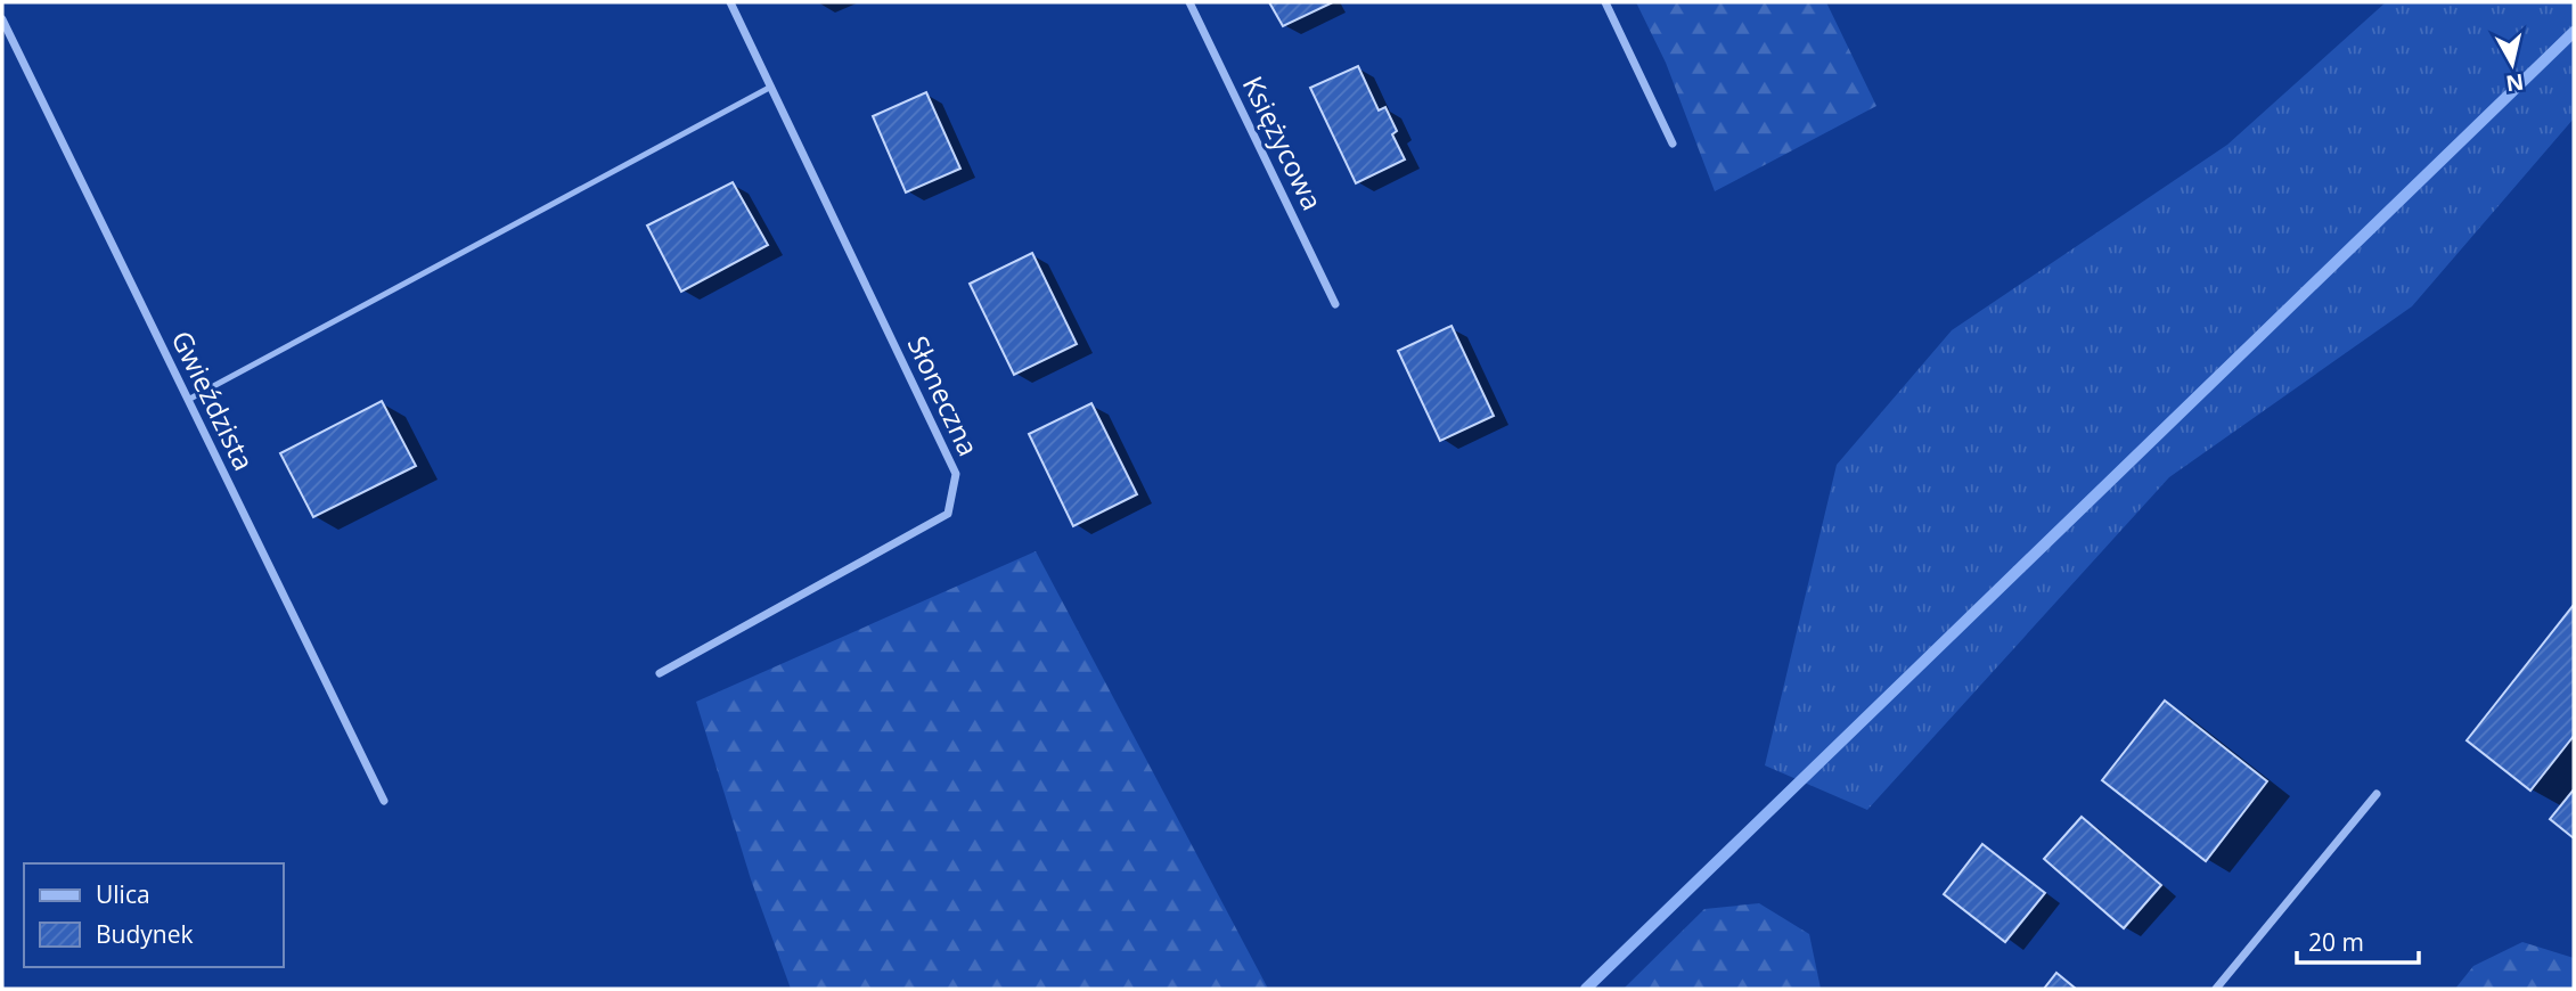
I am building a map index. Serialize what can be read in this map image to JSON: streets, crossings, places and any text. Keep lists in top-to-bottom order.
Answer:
{
  "streets": {
    "street": ["Księżycowa", "Słoneczna", "Gwieździsta"]
  },
  "legend": ["Ulica", "Budynek"],
  "scale_bar": "20 m",
  "north": "bottom"
}
